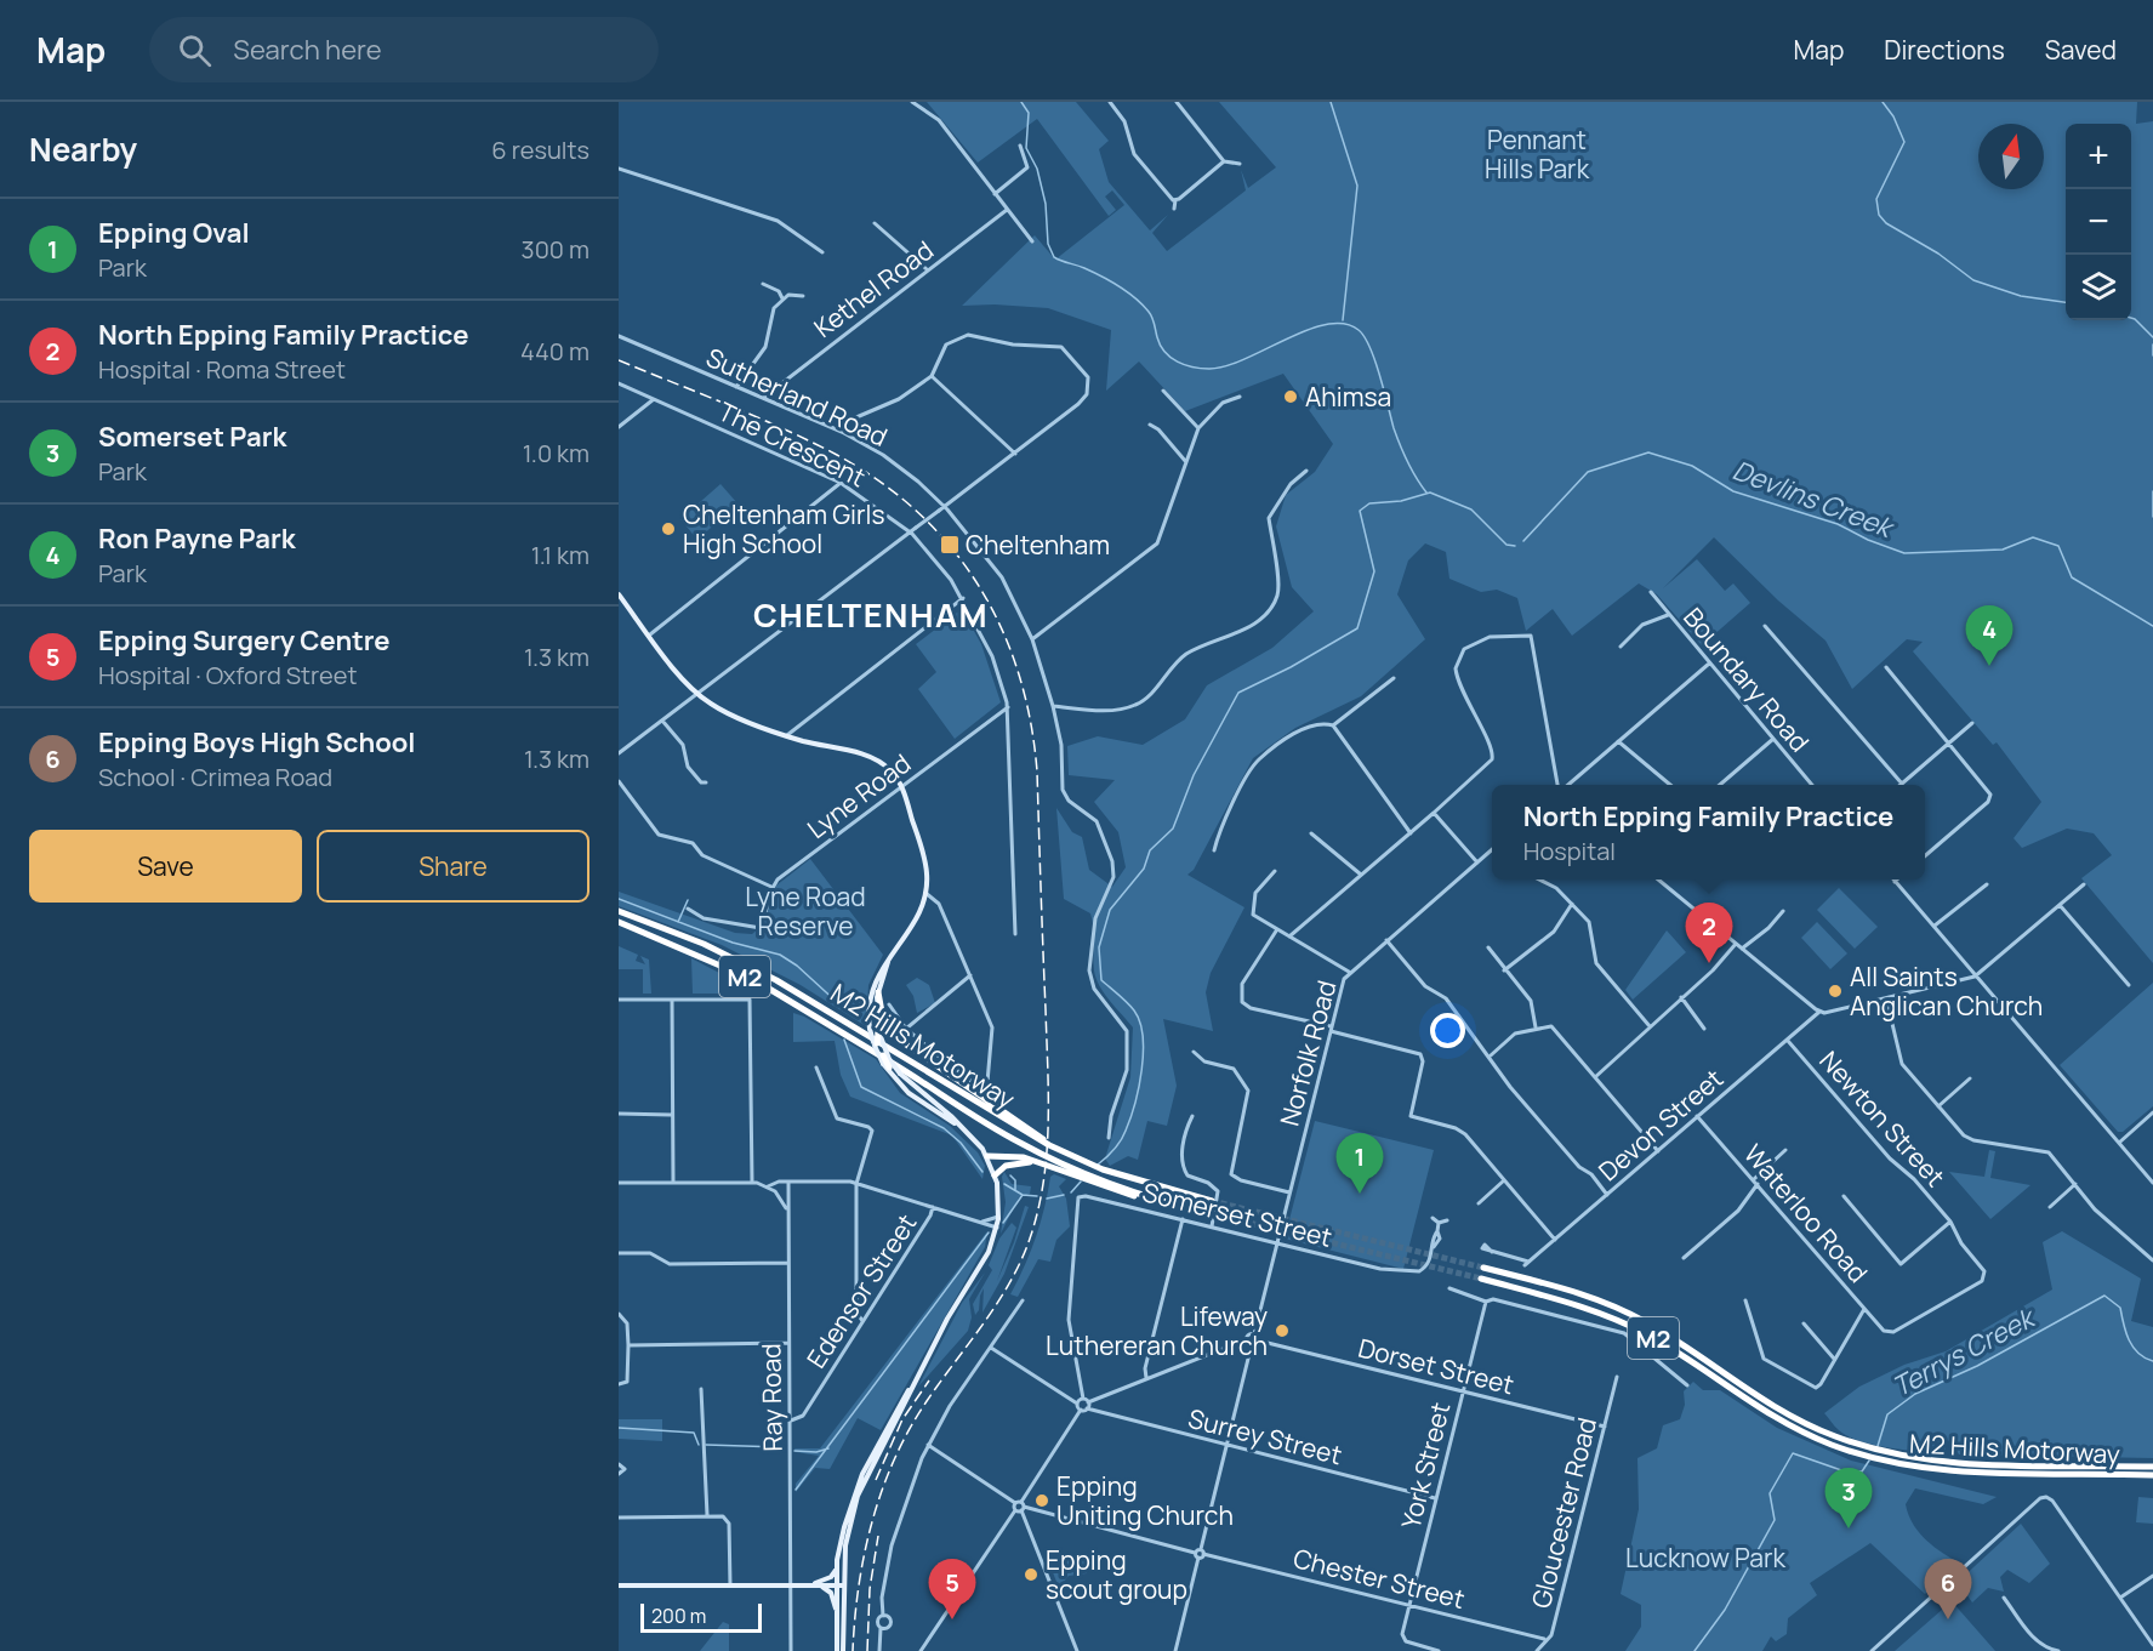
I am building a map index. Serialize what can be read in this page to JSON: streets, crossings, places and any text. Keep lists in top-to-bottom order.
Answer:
{
  "streets": {
    "highway": ["M2", "M2 Hills Motorway"],
    "street": [
      "Kethel Road",
      "Sutherland Road",
      "The Crescent",
      "Boundary Road",
      "Lyne Road",
      "Norfolk Road",
      "Newton Street",
      "Devon Street",
      "Waterloo Road",
      "Somerset Street",
      "Edensor Street",
      "Dorset Street",
      "Ray Road",
      "Surrey Street",
      "York Street",
      "Gloucester Road",
      "Chester Street"
    ]
  },
  "crossings": [
    ["Kethel Road", "Sutherland Road"],
    ["The Crescent", "Lyne Road"],
    ["M2", "M2 Hills Motorway"],
    ["Norfolk Road", "Somerset Street"],
    ["Newton Street", "Devon Street"],
    ["Newton Street", "Waterloo Road"],
    ["Devon Street", "Waterloo Road"],
    ["Edensor Street", "Ray Road"],
    ["Dorset Street", "York Street"],
    ["Dorset Street", "Gloucester Road"],
    ["Surrey Street", "York Street"],
    ["York Street", "Chester Street"],
    ["Gloucester Road", "Chester Street"]
  ],
  "districts": ["CHELTENHAM"],
  "water": ["Devlins Creek", "Terrys Creek"],
  "parks": ["Pennant Hills Park", "Lyne Road Reserve", "Lucknow Park"],
  "places": {
    "other": [
      "Ahimsa",
      "Cheltenham Girls High School",
      "All Saints Anglican Church",
      "Lifeway Luthereran Church",
      "Epping Uniting Church",
      "Epping scout group"
    ],
    "transit": ["Cheltenham"]
  },
  "scale_bar": "200 m",
  "north": "top",
  "page": {
    "header": "Map",
    "search": "Search here",
    "nav": ["Map", "Directions", "Saved"],
    "heading": ["Nearby", "6 results"],
    "map_buttons": ["+", "−"],
    "list": [
      {
        "mark": "1",
        "name": "Epping Oval",
        "note": "Park",
        "value": "300 m"
      },
      {
        "mark": "2",
        "name": "North Epping Family Practice",
        "note": "Hospital · Roma Street",
        "value": "440 m"
      },
      {
        "mark": "3",
        "name": "Somerset Park",
        "note": "Park",
        "value": "1.0 km"
      },
      {
        "mark": "4",
        "name": "Ron Payne Park",
        "note": "Park",
        "value": "1.1 km"
      },
      {
        "mark": "5",
        "name": "Epping Surgery Centre",
        "note": "Hospital · Oxford Street",
        "value": "1.3 km"
      },
      {
        "mark": "6",
        "name": "Epping Boys High School",
        "note": "School · Crimea Road",
        "value": "1.3 km"
      }
    ],
    "pins": [
      "4",
      "2",
      "1",
      "3",
      "5",
      "6"
    ],
    "popup": ["North Epping Family Practice", "Hospital"],
    "buttons": ["Save", "Share"],
    "scale": "200 m"
  }
}
